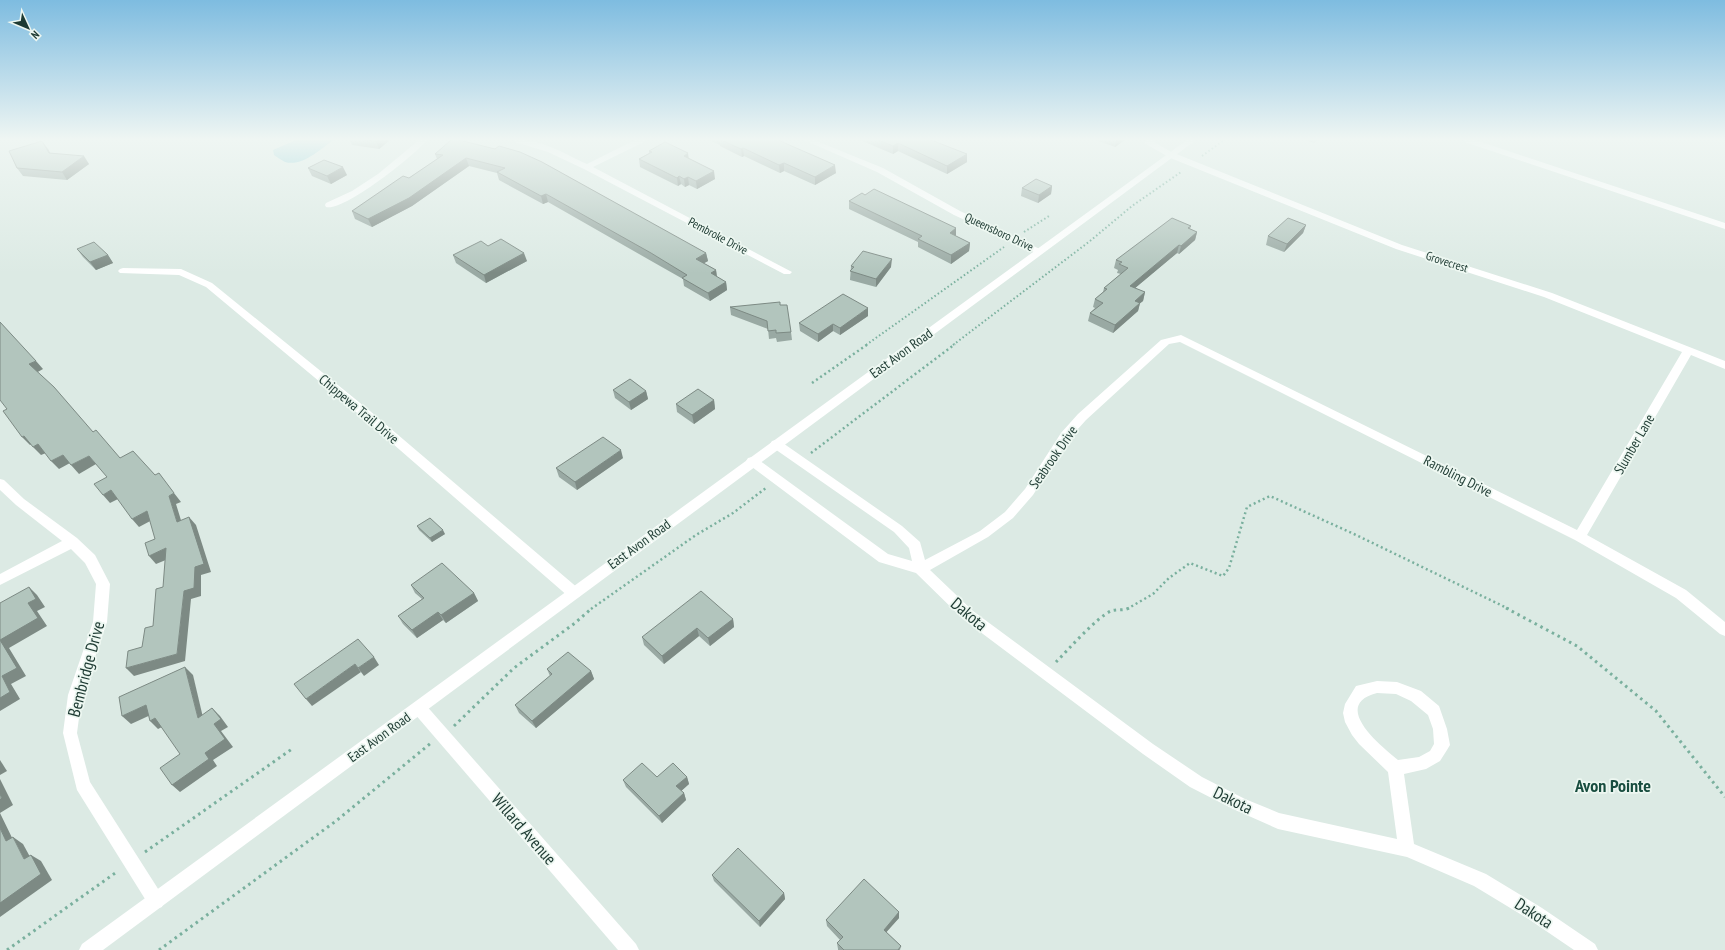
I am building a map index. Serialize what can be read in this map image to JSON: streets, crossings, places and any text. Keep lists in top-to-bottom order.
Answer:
{
  "streets": {
    "street": [
      "Queensboro Drive",
      "Pembroke Drive",
      "Grovecrest",
      "East Avon Road",
      "Chippewa Trail Drive",
      "Slumber Lane",
      "Seabrook Drive",
      "Rambling Drive",
      "Dakota",
      "Bembridge Drive",
      "Willard Avenue"
    ]
  },
  "crossings": [
    ["Queensboro Drive", "East Avon Road"],
    ["Grovecrest", "Slumber Lane"],
    ["East Avon Road", "Chippewa Trail Drive"],
    ["East Avon Road", "Dakota"],
    ["East Avon Road", "Bembridge Drive"],
    ["East Avon Road", "Willard Avenue"],
    ["Slumber Lane", "Rambling Drive"],
    ["Seabrook Drive", "Rambling Drive"],
    ["Seabrook Drive", "Dakota"]
  ],
  "districts": ["Avon Pointe"],
  "north": "bottom right"
}
